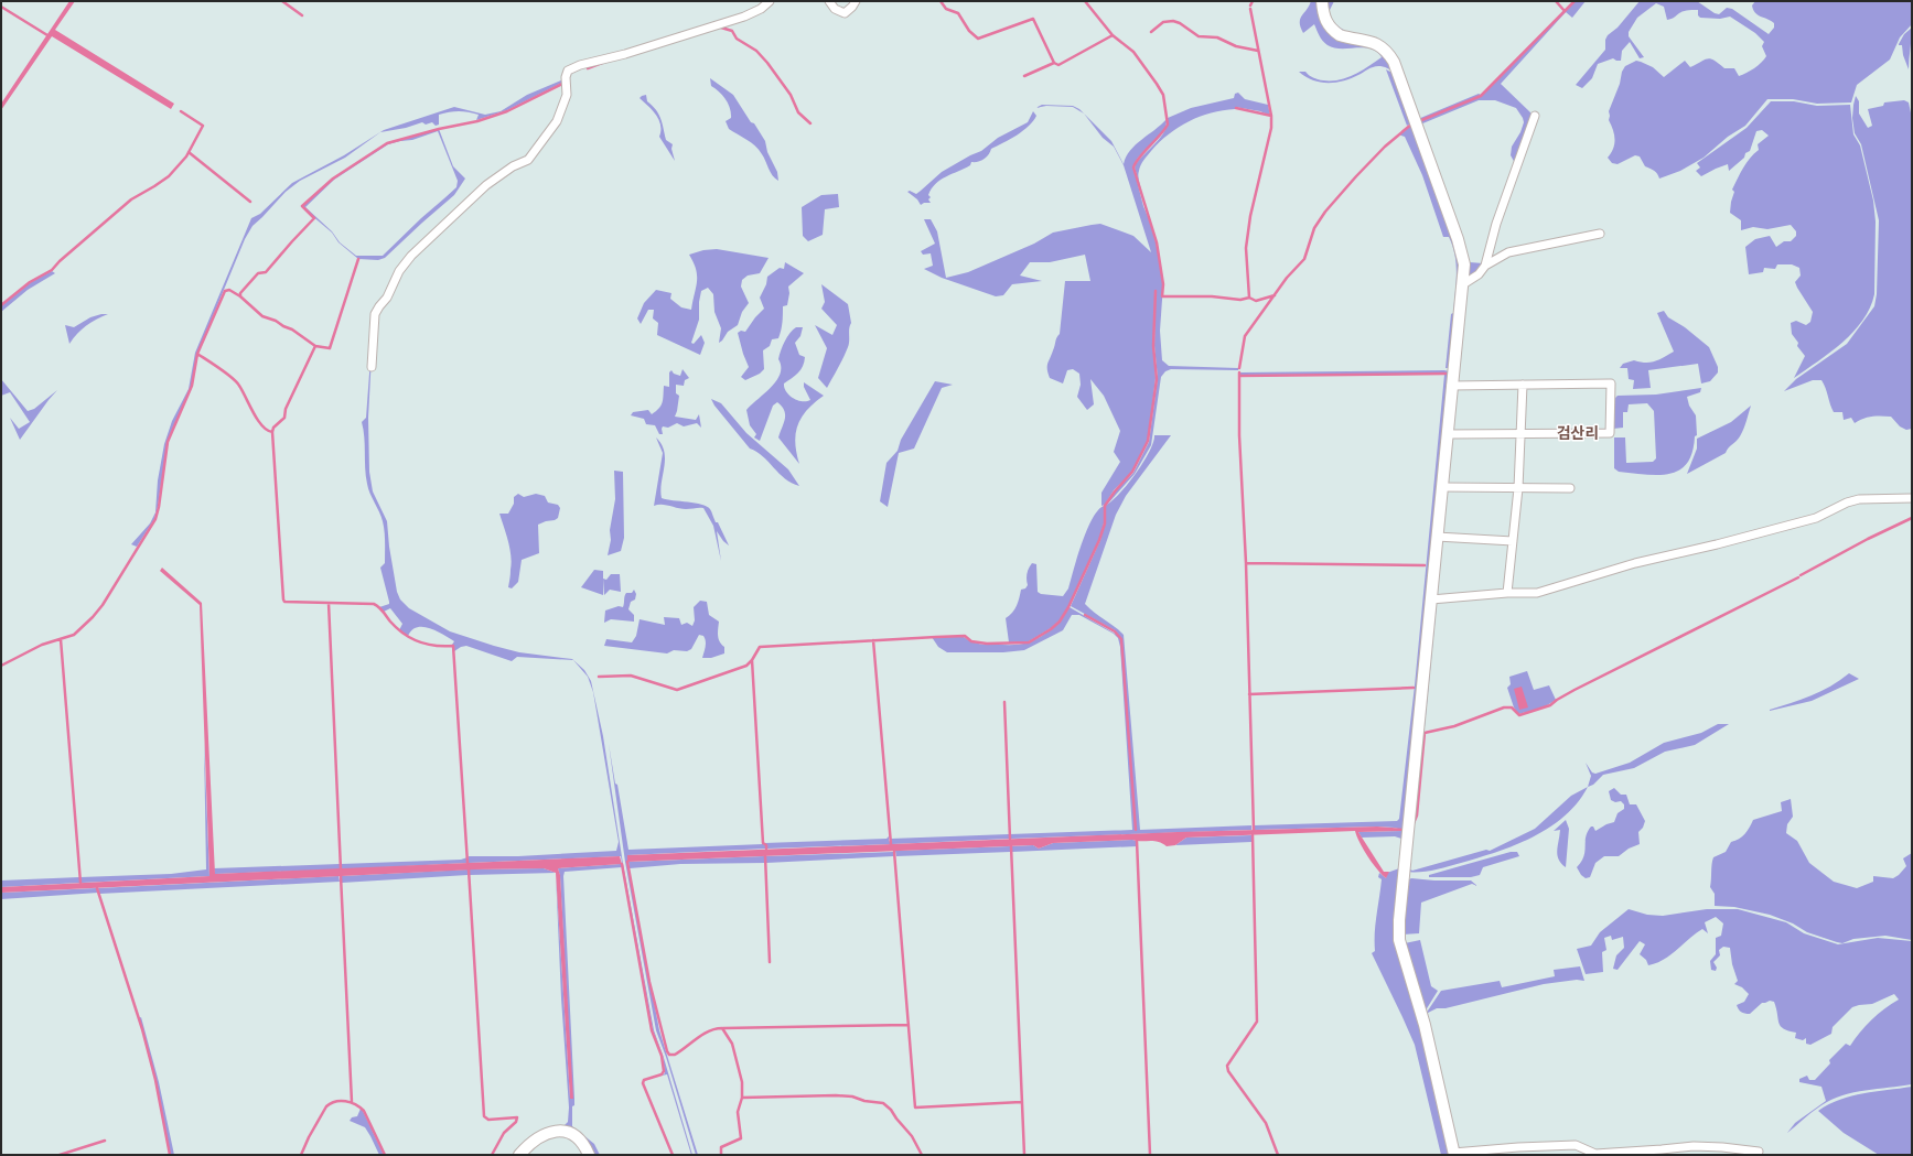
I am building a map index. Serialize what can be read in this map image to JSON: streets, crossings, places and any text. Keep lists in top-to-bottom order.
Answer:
{
  "districts": ["검산리"]
}
